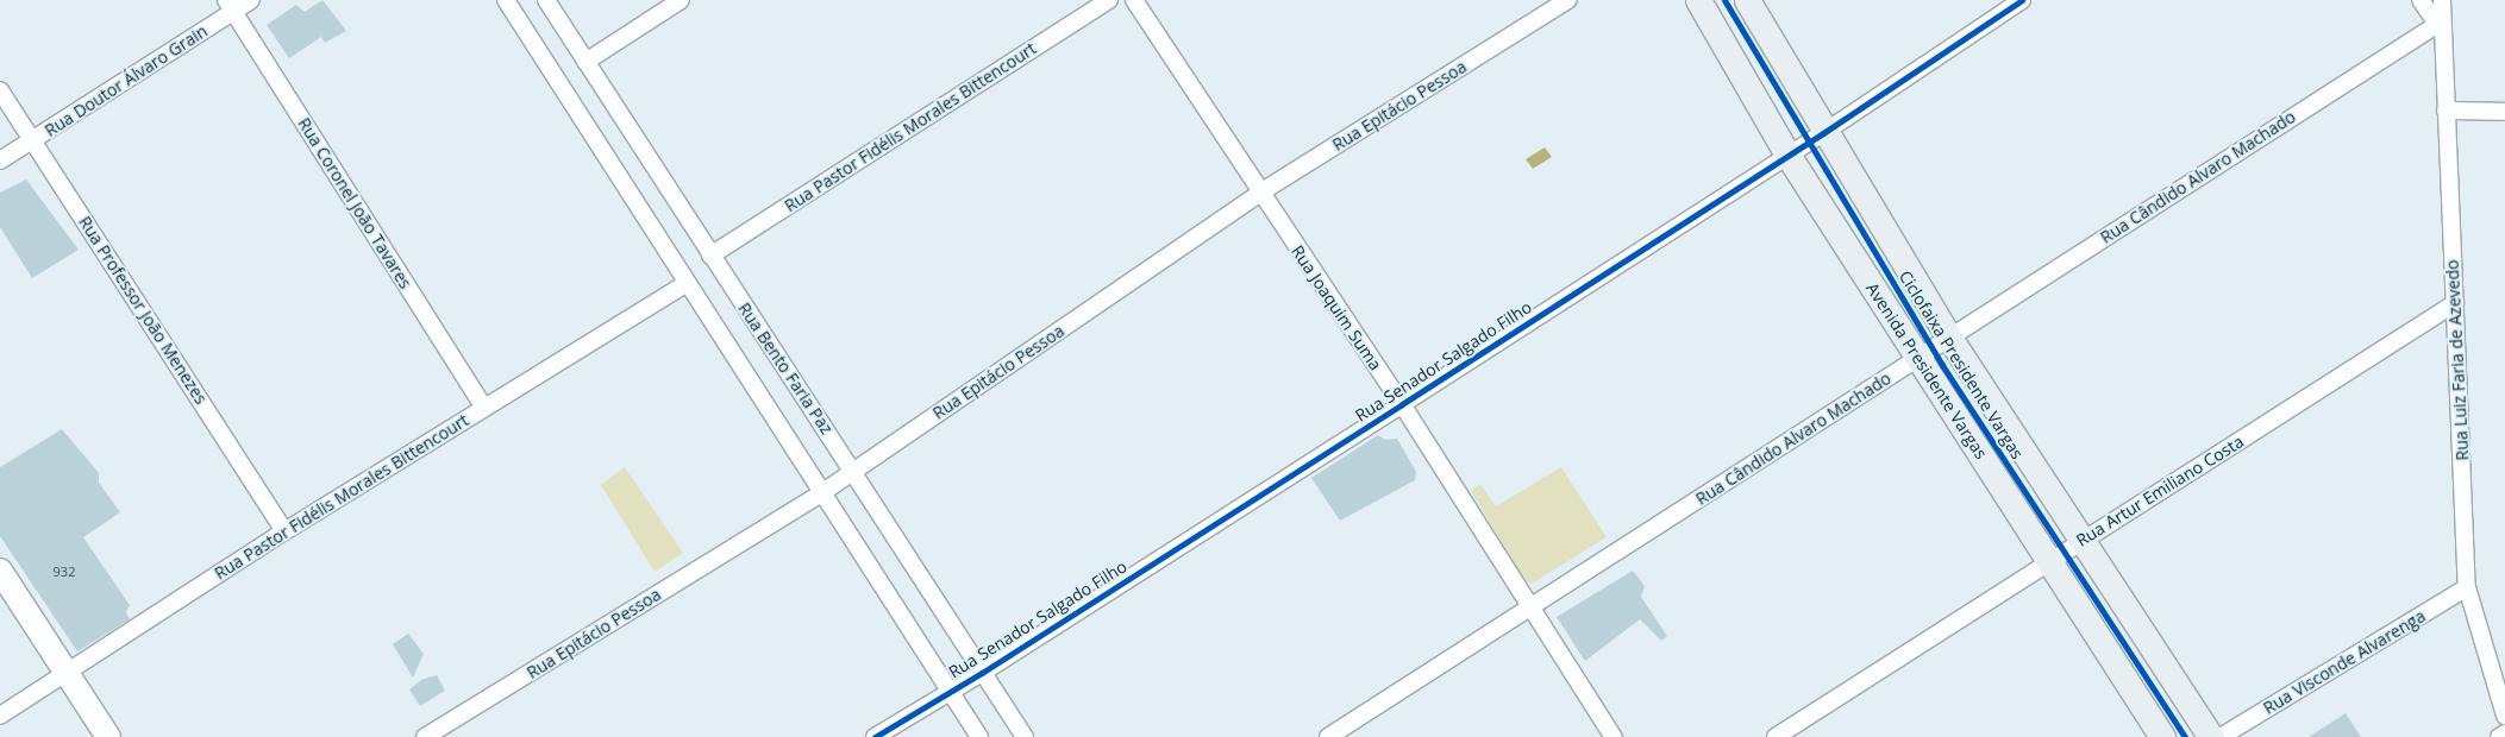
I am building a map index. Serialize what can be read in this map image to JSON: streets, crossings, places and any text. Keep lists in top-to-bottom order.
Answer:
{
  "streets": {
    "main road": ["Avenida Presidente Vargas"],
    "street": [
      "Rua Doutor Álvaro Grain",
      "Rua Epitácio Pessoa",
      "Rua Pastor Fidélis Morales Bittencourt",
      "Rua Cândido Alvaro Machado",
      "Rua Coronel João Tavares",
      "Rua Joaquim Suma",
      "Rua Professor João Menezes",
      "Rua Luiz Faria de Azevedo",
      "Rua Senador Salgado Filho",
      "Rua Bento Faria Paz",
      "Rua Artur Emiliano Costa",
      "Rua Visconde Alvarenga"
    ],
    "cycle path": ["Ciclofaixa Presidente Vargas"]
  },
  "crossings": [
    ["Rua Doutor Álvaro Grain", "Rua Coronel João Tavares"],
    ["Rua Doutor Álvaro Grain", "Rua Professor João Menezes"],
    ["Rua Epitácio Pessoa", "Rua Joaquim Suma"],
    ["Rua Epitácio Pessoa", "Rua Bento Faria Paz"],
    ["Rua Pastor Fidélis Morales Bittencourt", "Rua Coronel João Tavares"],
    ["Rua Pastor Fidélis Morales Bittencourt", "Rua Professor João Menezes"],
    ["Rua Pastor Fidélis Morales Bittencourt", "Rua Bento Faria Paz"],
    ["Rua Cândido Alvaro Machado", "Rua Joaquim Suma"],
    ["Rua Cândido Alvaro Machado", "Rua Luiz Faria de Azevedo"],
    ["Rua Cândido Alvaro Machado", "Avenida Presidente Vargas"],
    ["Rua Joaquim Suma", "Rua Senador Salgado Filho"],
    ["Rua Luiz Faria de Azevedo", "Rua Artur Emiliano Costa"],
    ["Rua Luiz Faria de Azevedo", "Rua Visconde Alvarenga"],
    ["Rua Senador Salgado Filho", "Rua Bento Faria Paz"],
    ["Rua Senador Salgado Filho", "Avenida Presidente Vargas"],
    ["Avenida Presidente Vargas", "Rua Artur Emiliano Costa"]
  ],
  "house_numbers": ["932"]
}
